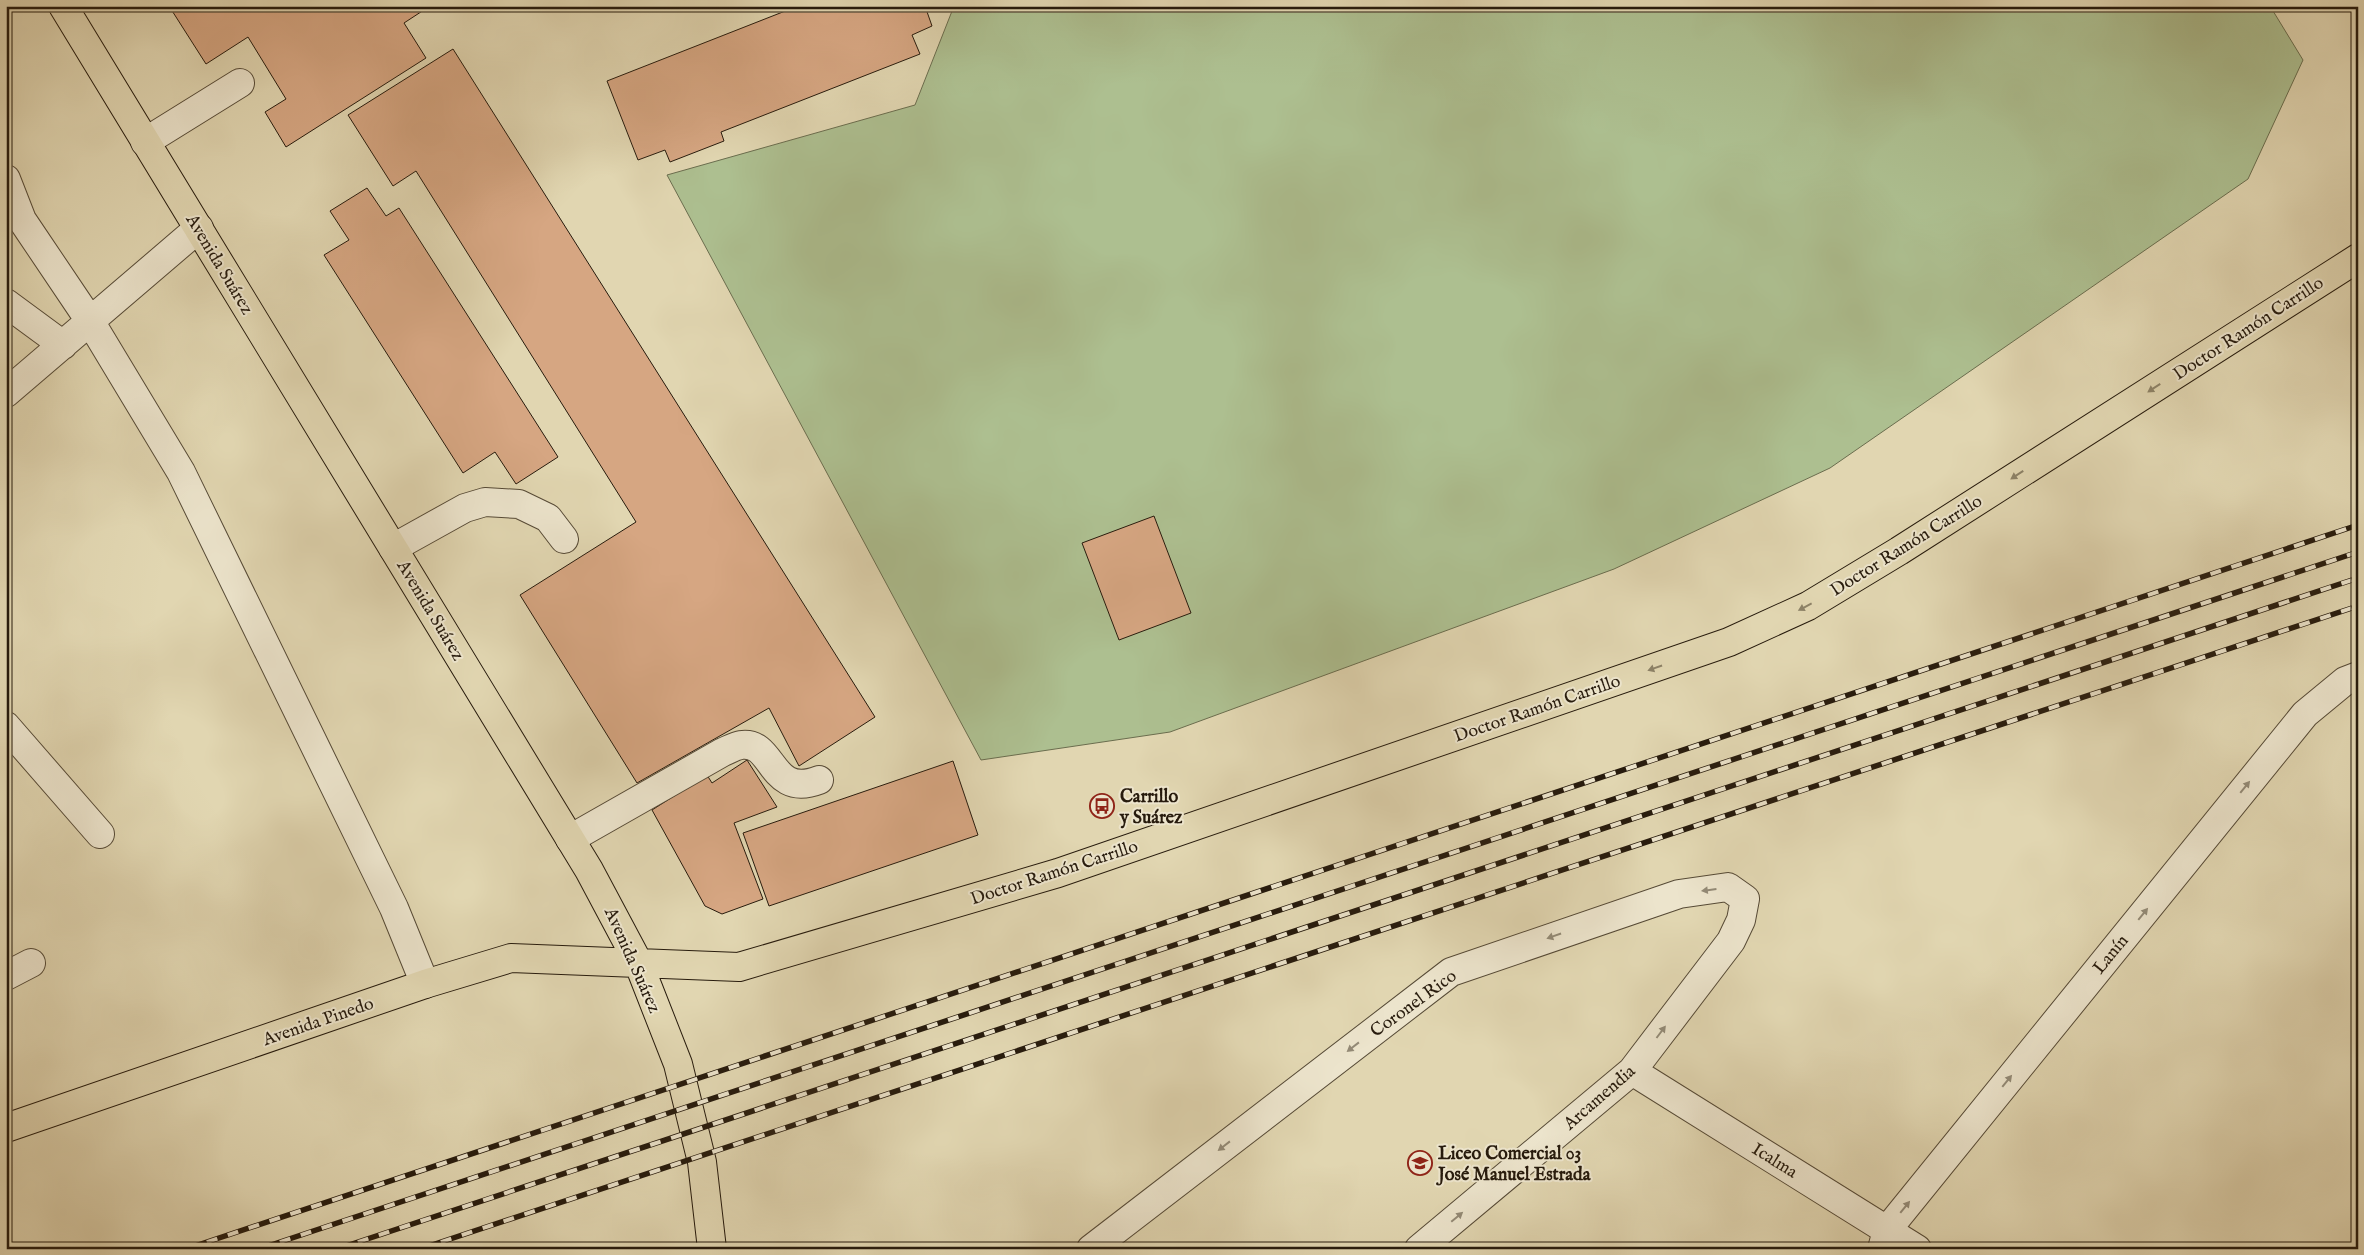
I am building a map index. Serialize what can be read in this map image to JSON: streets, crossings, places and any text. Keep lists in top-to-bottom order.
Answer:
{
  "streets": {
    "main road": ["Avenida Suárez", "Doctor Ramón Carrillo", "Avenida Pinedo"],
    "street": [
      "Lanín",
      "Coronel Rico",
      "Arcamendia",
      "Icalma"
    ]
  },
  "crossings": [
    ["Avenida Suárez", "Doctor Ramón Carrillo"],
    ["Avenida Suárez", "Avenida Pinedo"],
    ["Doctor Ramón Carrillo", "Avenida Pinedo"],
    ["Lanín", "Icalma"],
    ["Coronel Rico", "Arcamendia"],
    ["Arcamendia", "Icalma"]
  ],
  "one_way": [
    "Doctor Ramón Carrillo",
    "Lanín",
    "Coronel Rico",
    "Arcamendia"
  ],
  "places": {
    "bus stop": ["Carrillo y Suárez"],
    "school or university": ["Liceo Comercial 03 José Manuel Estrada"]
  }
}
